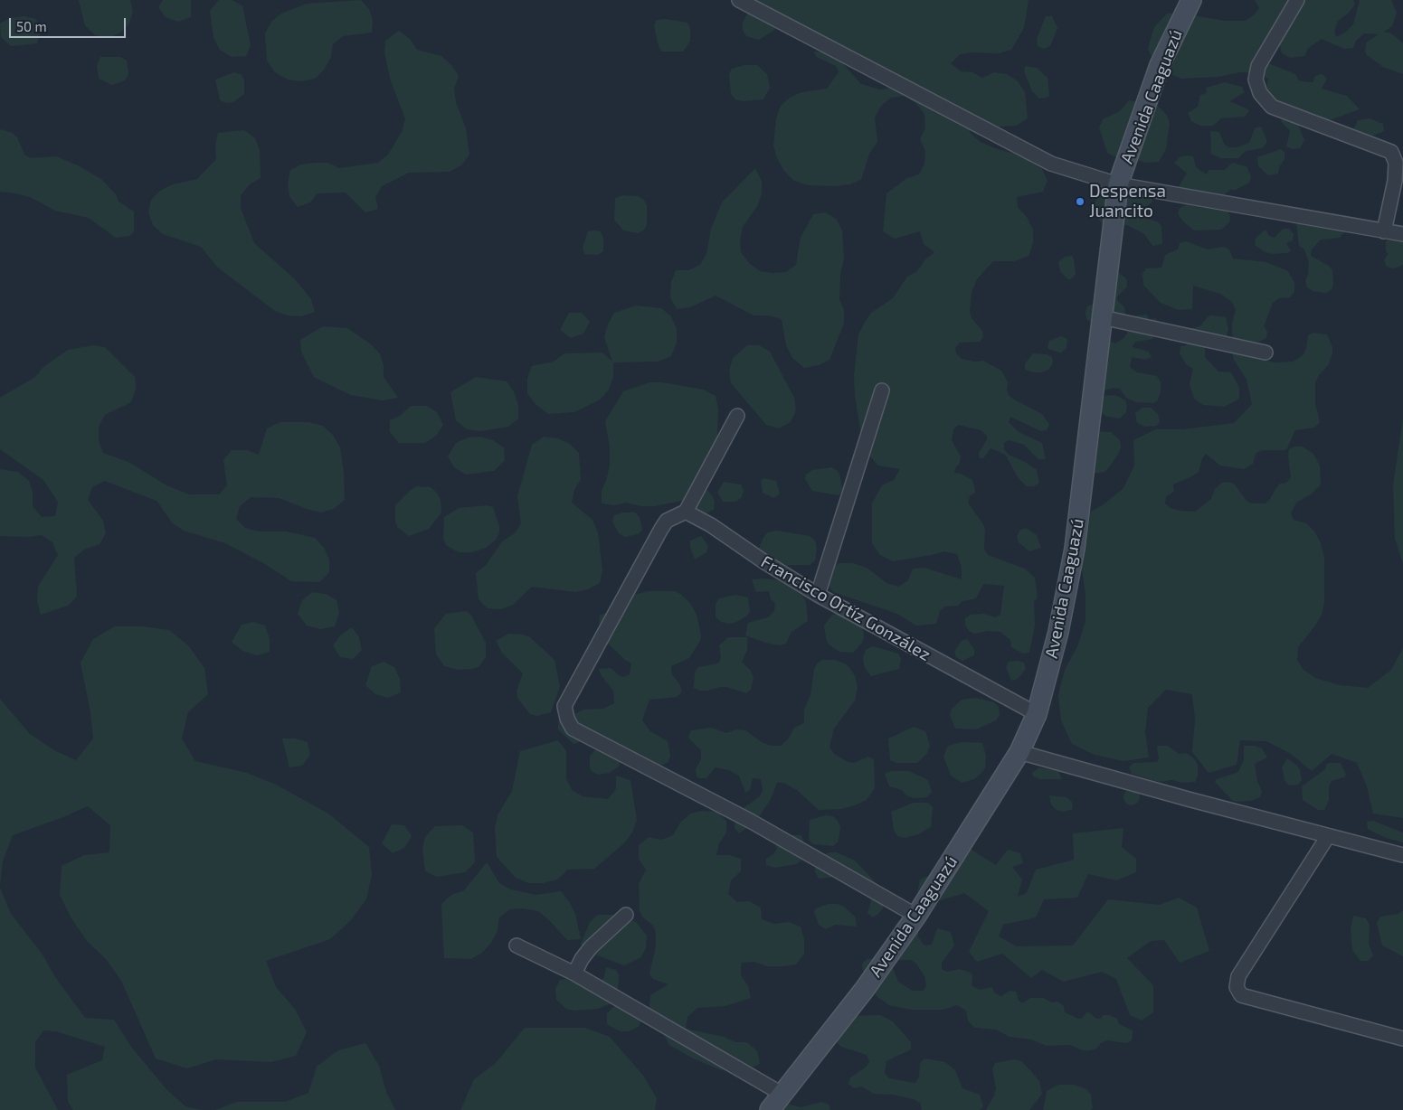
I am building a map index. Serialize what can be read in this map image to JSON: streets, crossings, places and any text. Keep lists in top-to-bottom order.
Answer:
{
  "streets": {
    "street": ["Avenida Caaguazú", "Francisco Ortíz González"]
  },
  "crossings": [
    ["Avenida Caaguazú", "Francisco Ortíz González"]
  ],
  "places": ["Despensa Juancito"],
  "scale_bar": "50 m"
}
